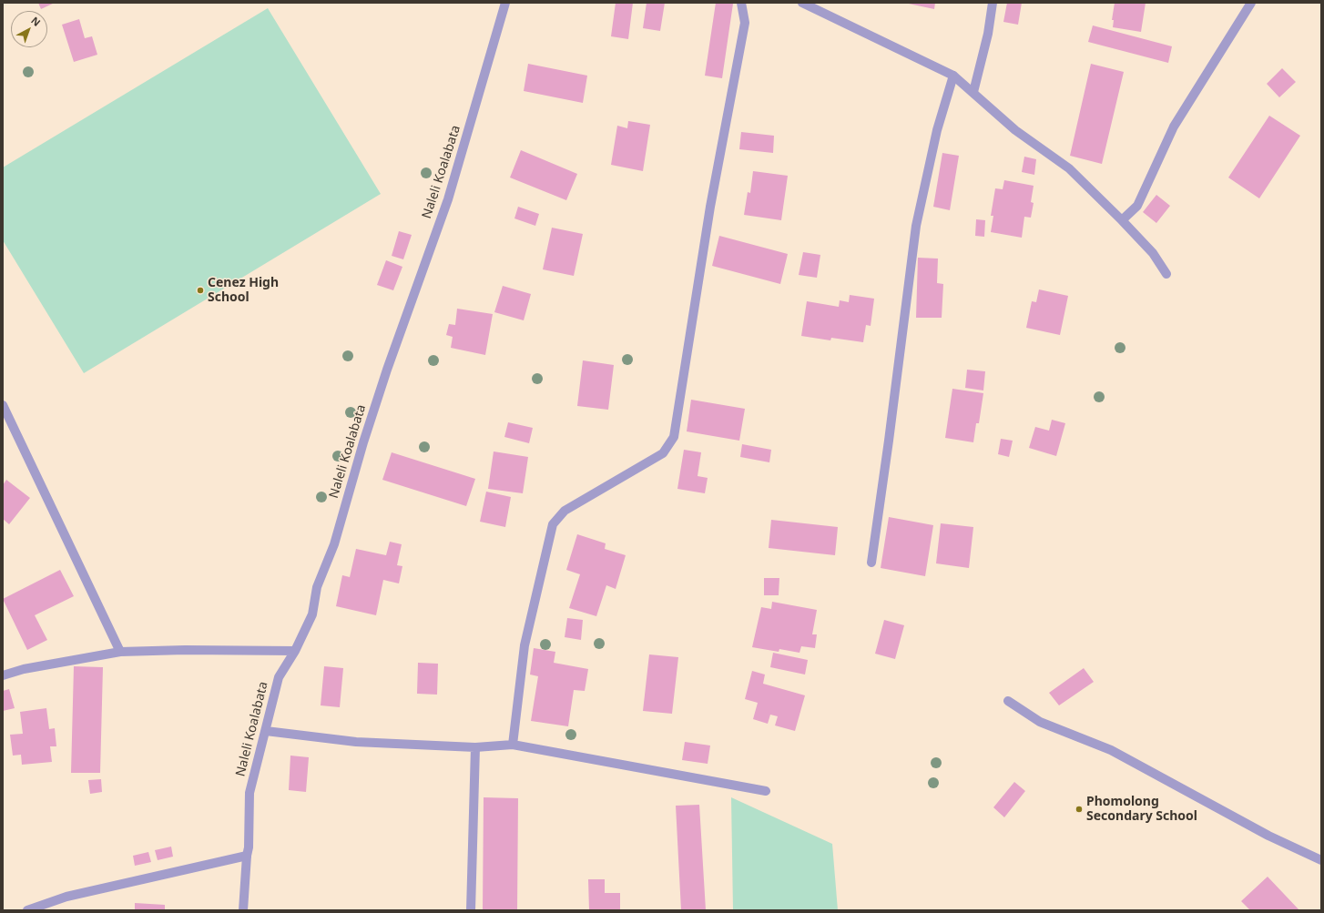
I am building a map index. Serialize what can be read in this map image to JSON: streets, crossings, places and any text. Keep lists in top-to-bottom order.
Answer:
{
  "streets": {
    "street": ["Naleli Koalabata"]
  },
  "places": ["Cenez High School", "Phomolong Secondary School"],
  "north": "top right"
}
